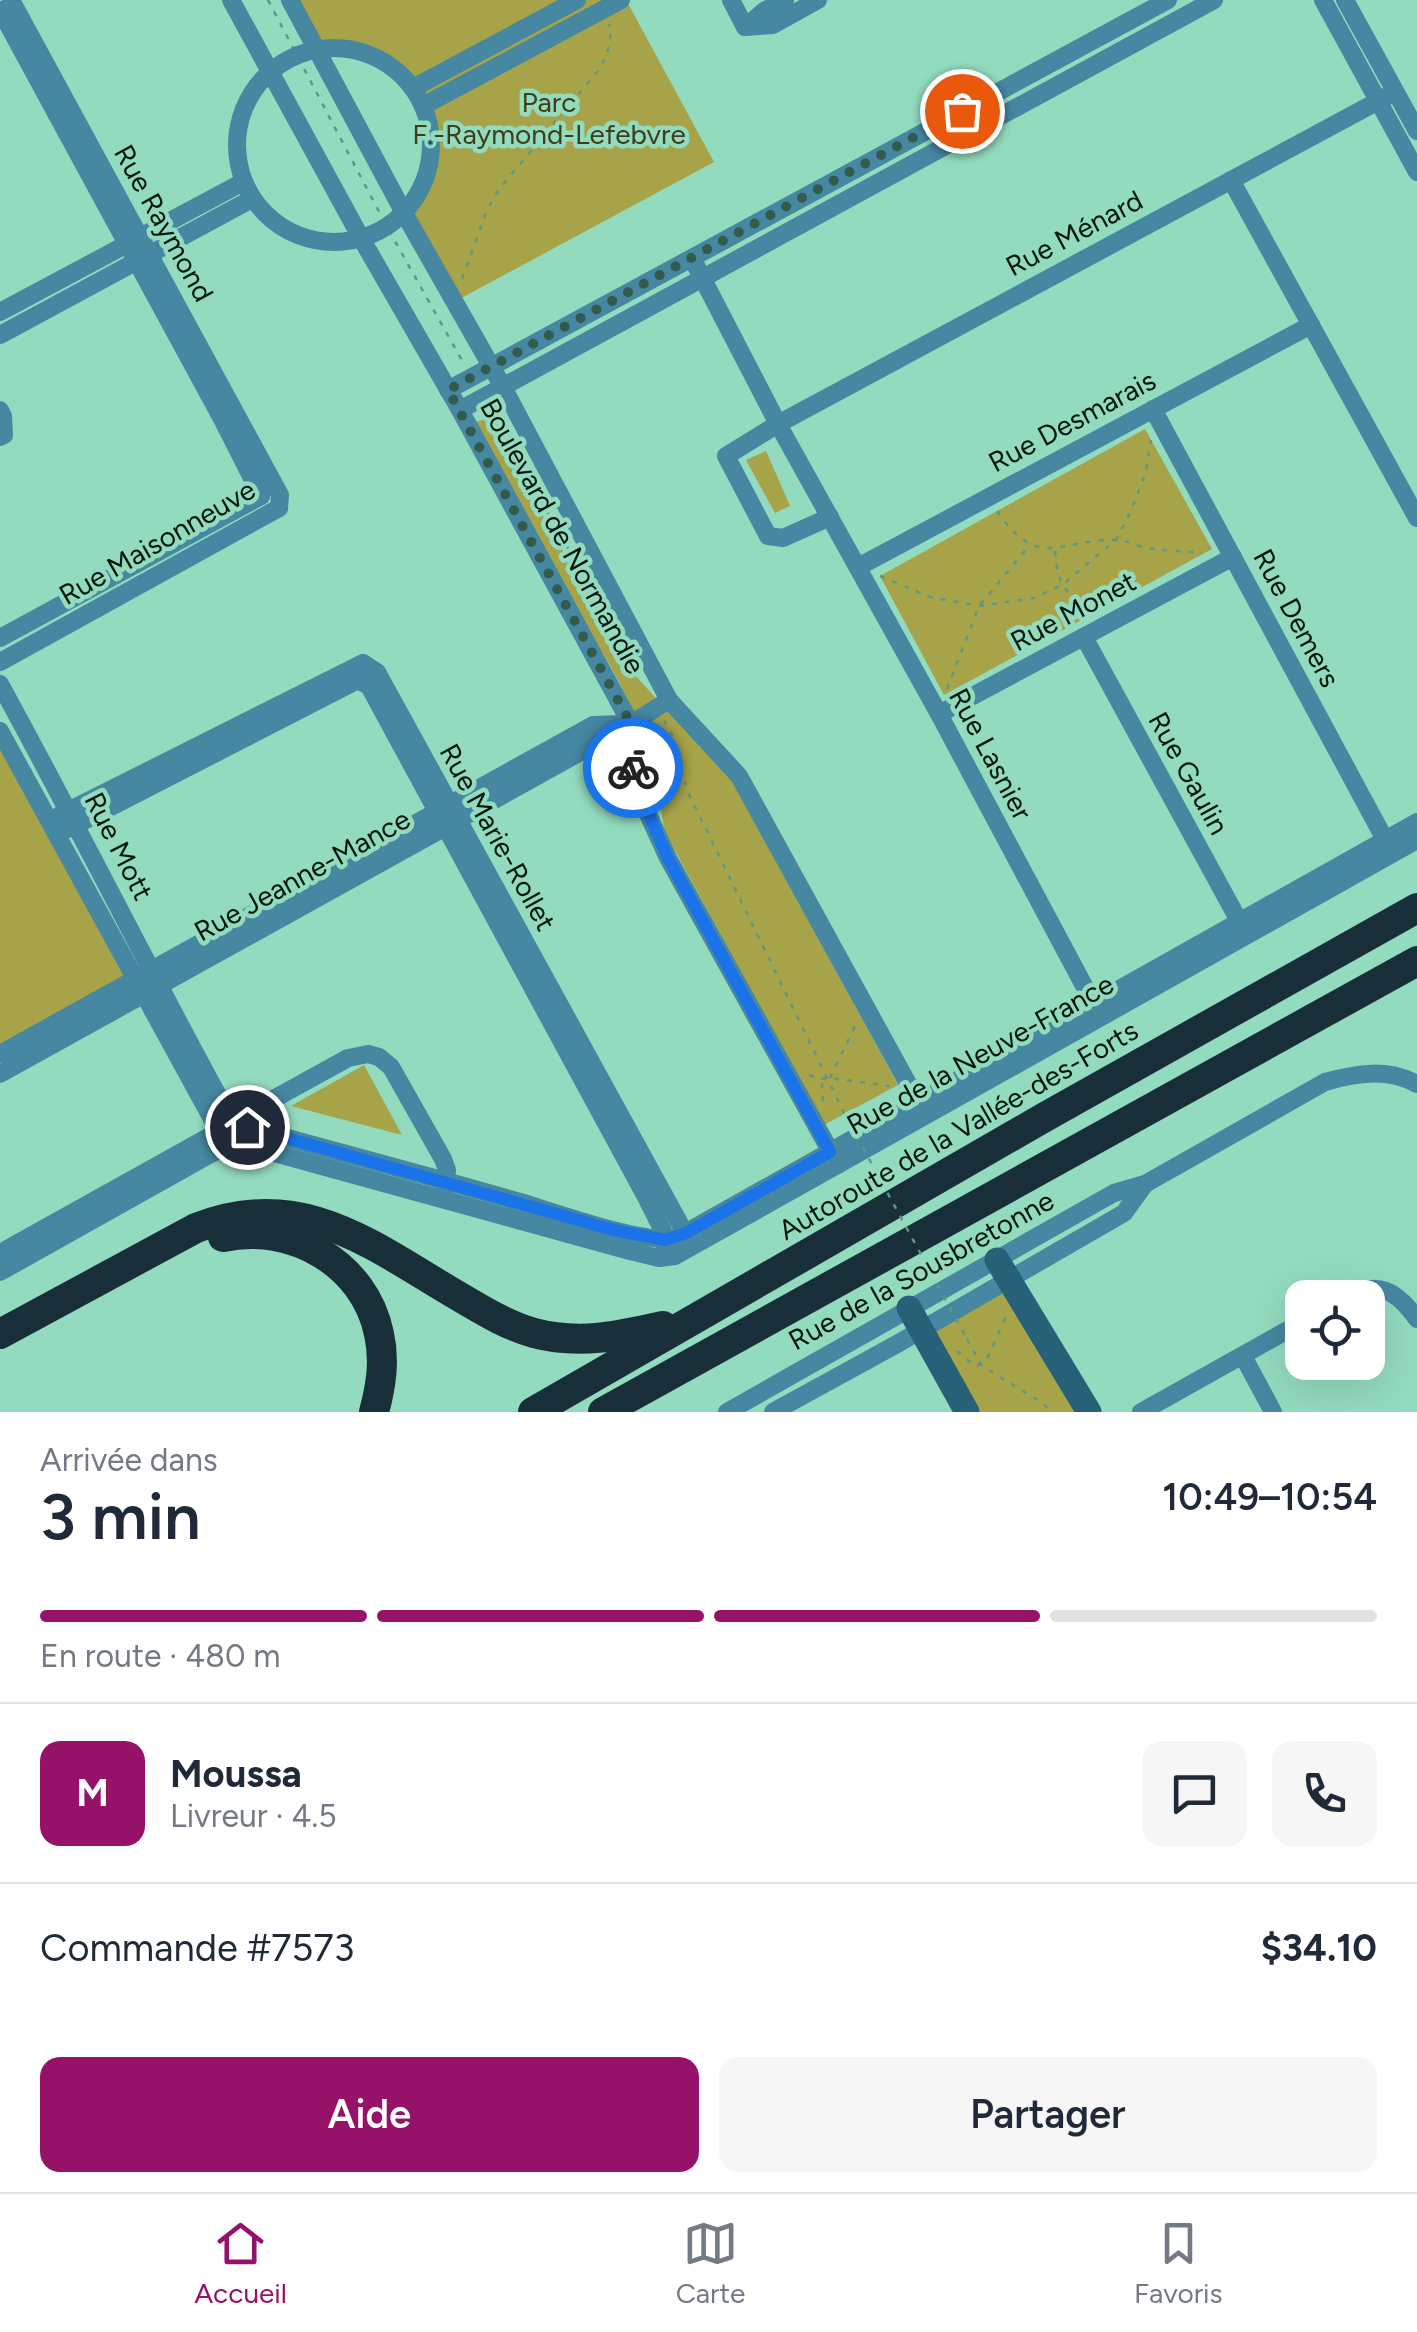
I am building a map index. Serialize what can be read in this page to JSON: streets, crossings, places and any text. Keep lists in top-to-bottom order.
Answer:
{
  "streets": {
    "highway": ["Autoroute de la Vallée-des-Forts"],
    "street": [
      "Rue Raymond",
      "Rue Ménard",
      "Rue Desmarais",
      "Boulevard de Normandie",
      "Rue Maisonneuve",
      "Rue Monet",
      "Rue Demers",
      "Rue Lasnier",
      "Rue Gaulin",
      "Rue Marie-Rollet",
      "Rue Mott",
      "Rue Jeanne-Mance",
      "Rue de la Neuve-France",
      "Rue de la Sousbretonne"
    ]
  },
  "crossings": [
    ["Rue Raymond", "Rue Maisonneuve"],
    ["Rue Ménard", "Rue Lasnier"],
    ["Rue Desmarais", "Rue Demers"],
    ["Rue Desmarais", "Rue Lasnier"],
    ["Boulevard de Normandie", "Rue Jeanne-Mance"],
    ["Boulevard de Normandie", "Rue de la Neuve-France"],
    ["Rue Monet", "Rue Demers"],
    ["Rue Monet", "Rue Lasnier"],
    ["Rue Monet", "Rue Gaulin"],
    ["Rue Demers", "Rue de la Neuve-France"],
    ["Rue Lasnier", "Rue de la Neuve-France"],
    ["Rue Gaulin", "Rue de la Neuve-France"],
    ["Rue Marie-Rollet", "Rue Mott"],
    ["Rue Marie-Rollet", "Rue Jeanne-Mance"],
    ["Rue Marie-Rollet", "Rue de la Neuve-France"],
    ["Rue Mott", "Rue Jeanne-Mance"],
    ["Rue Mott", "Rue de la Neuve-France"]
  ],
  "parks": ["Parc F.-Raymond-Lefebvre"],
  "page": {
    "heading": ["3 min", "Arrivée dans", "10:49–10:54"],
    "panel": [
      "Moussa",
      "Livreur · 4.5",
      "Commande #7573",
      "$34.10"
    ],
    "bar": "En route · 480 m",
    "round": "M",
    "buttons": ["Aide", "Partager"],
    "tabs": ["Accueil", "Carte", "Favoris"]
  }
}
